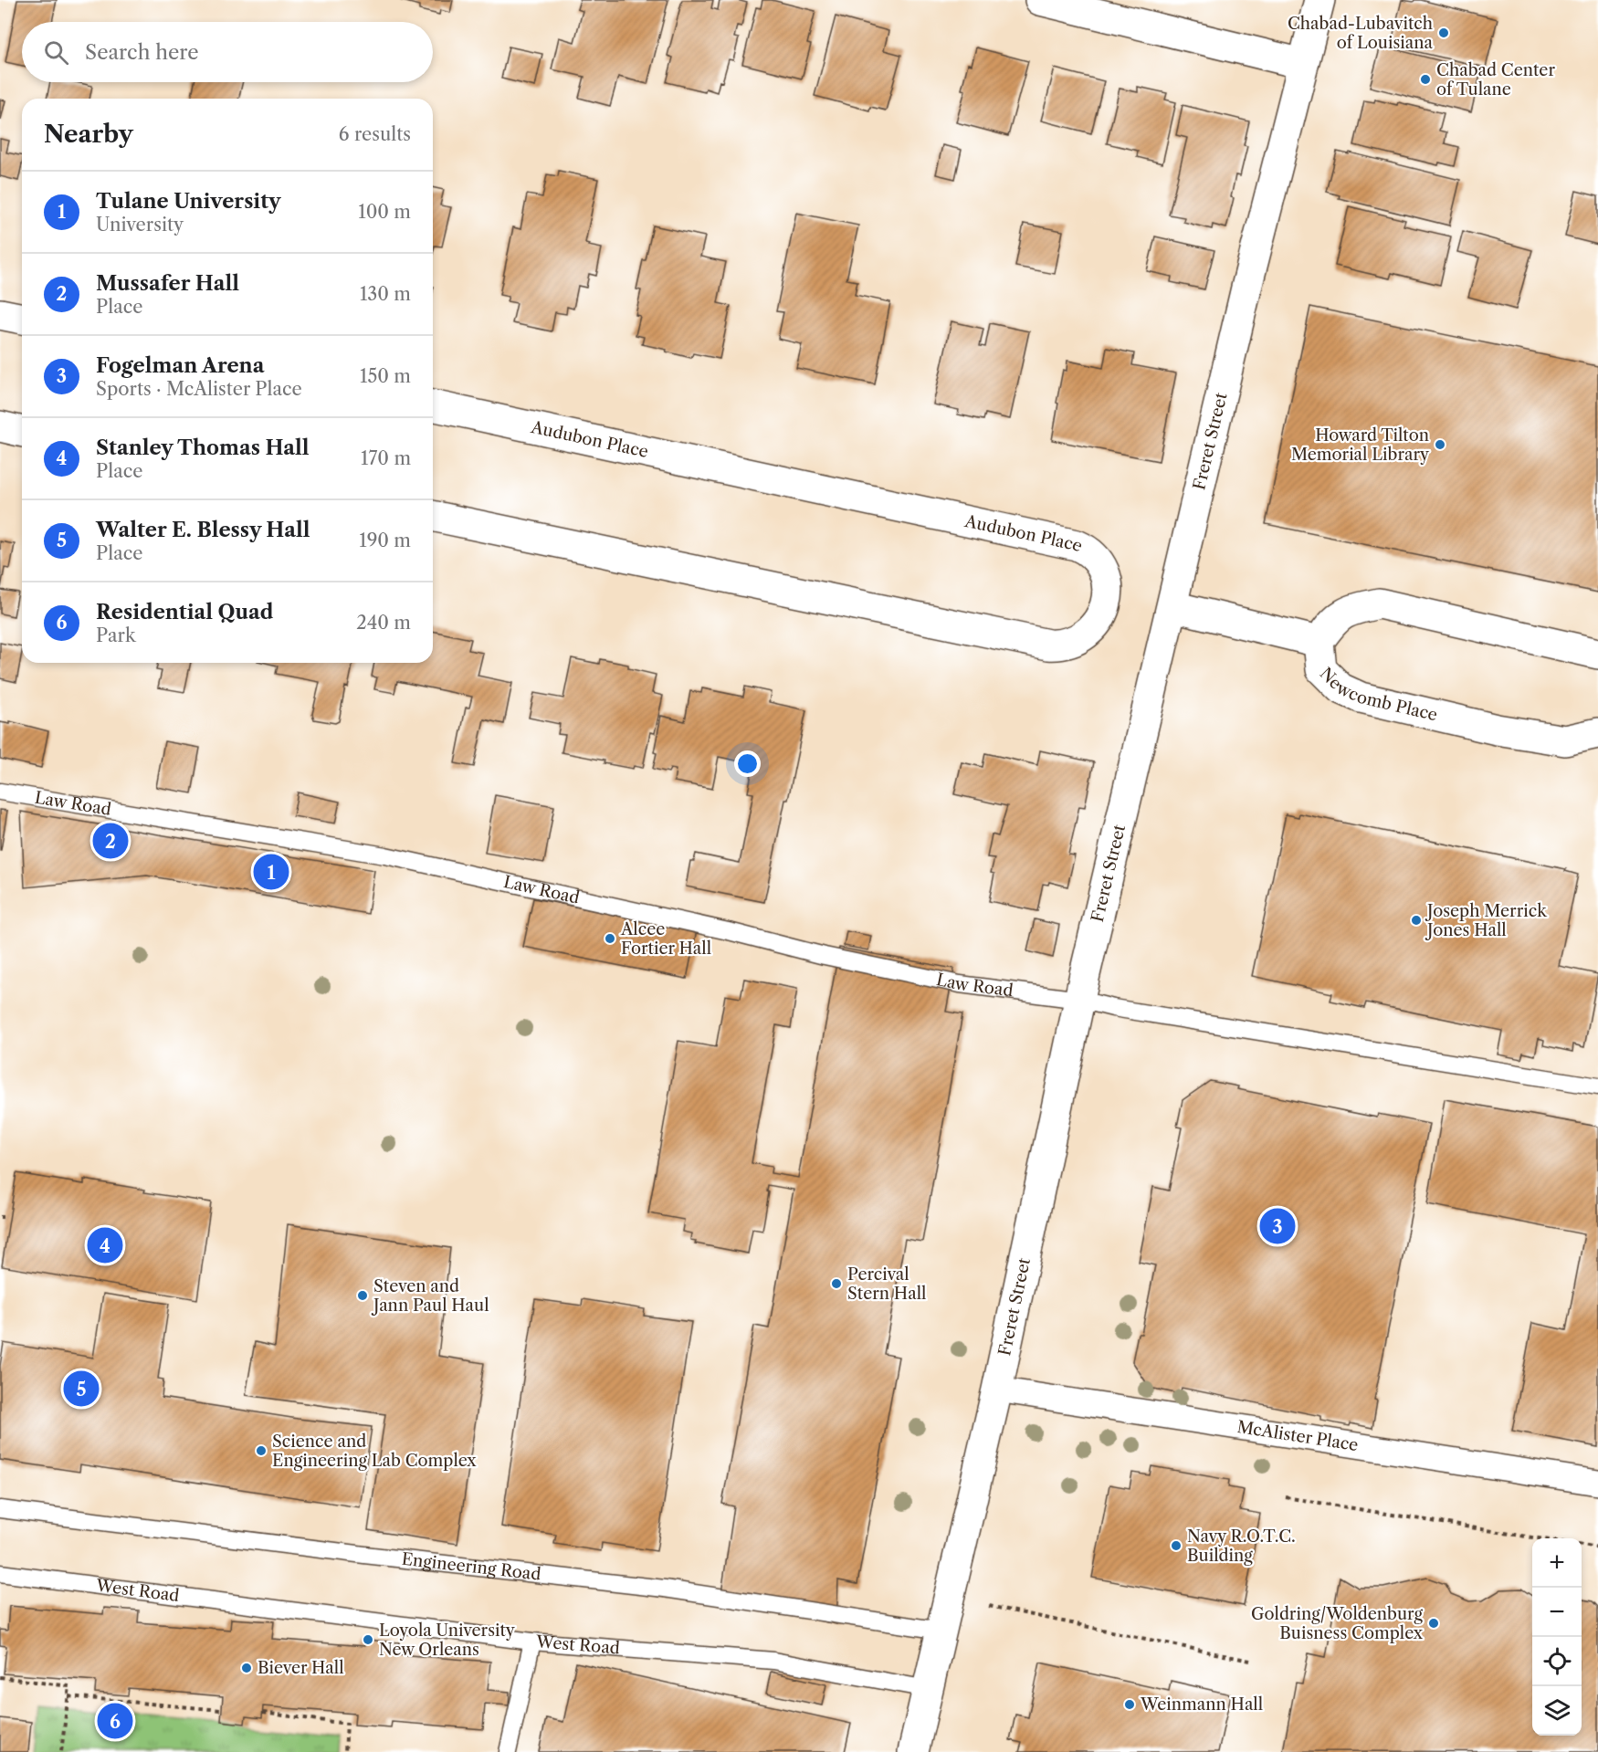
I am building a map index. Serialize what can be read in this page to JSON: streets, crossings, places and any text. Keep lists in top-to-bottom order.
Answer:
{
  "streets": {
    "street": [
      "Audubon Place",
      "Freret Street",
      "Newcomb Place",
      "McAlister Place"
    ],
    "lane": ["Law Road", "Engineering Road", "West Road"]
  },
  "crossings": [
    ["Freret Street", "Law Road"],
    ["Freret Street", "McAlister Place"],
    ["Freret Street", "Engineering Road"],
    ["Freret Street", "West Road"]
  ],
  "places": [
    "Chabad-Lubavitch of Louisiana",
    "Chabad Center of Tulane",
    "Howard Tilton Memorial Library",
    "Joseph Merrick Jones Hall",
    "Alcee Fortier Hall",
    "Percival Stern Hall",
    "Steven and Jann Paul Haul",
    "Science and Engineering Lab Complex",
    "Navy R.O.T.C. Building",
    "Goldring/Woldenburg Buisness Complex",
    "Loyola University New Orleans",
    "Biever Hall",
    "Weinmann Hall"
  ],
  "page": {
    "search": "Search here",
    "heading": ["Nearby", "6 results"],
    "list": [
      {
        "mark": "1",
        "name": "Tulane University",
        "note": "University",
        "value": "100 m"
      },
      {
        "mark": "2",
        "name": "Mussafer Hall",
        "note": "Place",
        "value": "130 m"
      },
      {
        "mark": "3",
        "name": "Fogelman Arena",
        "note": "Sports · McAlister Place",
        "value": "150 m"
      },
      {
        "mark": "4",
        "name": "Stanley Thomas Hall",
        "note": "Place",
        "value": "170 m"
      },
      {
        "mark": "5",
        "name": "Walter E. Blessy Hall",
        "note": "Place",
        "value": "190 m"
      },
      {
        "mark": "6",
        "name": "Residential Quad",
        "note": "Park",
        "value": "240 m"
      }
    ],
    "pins": [
      "2",
      "1",
      "3",
      "4",
      "5",
      "6"
    ],
    "map_buttons": ["+", "−"]
  }
}
